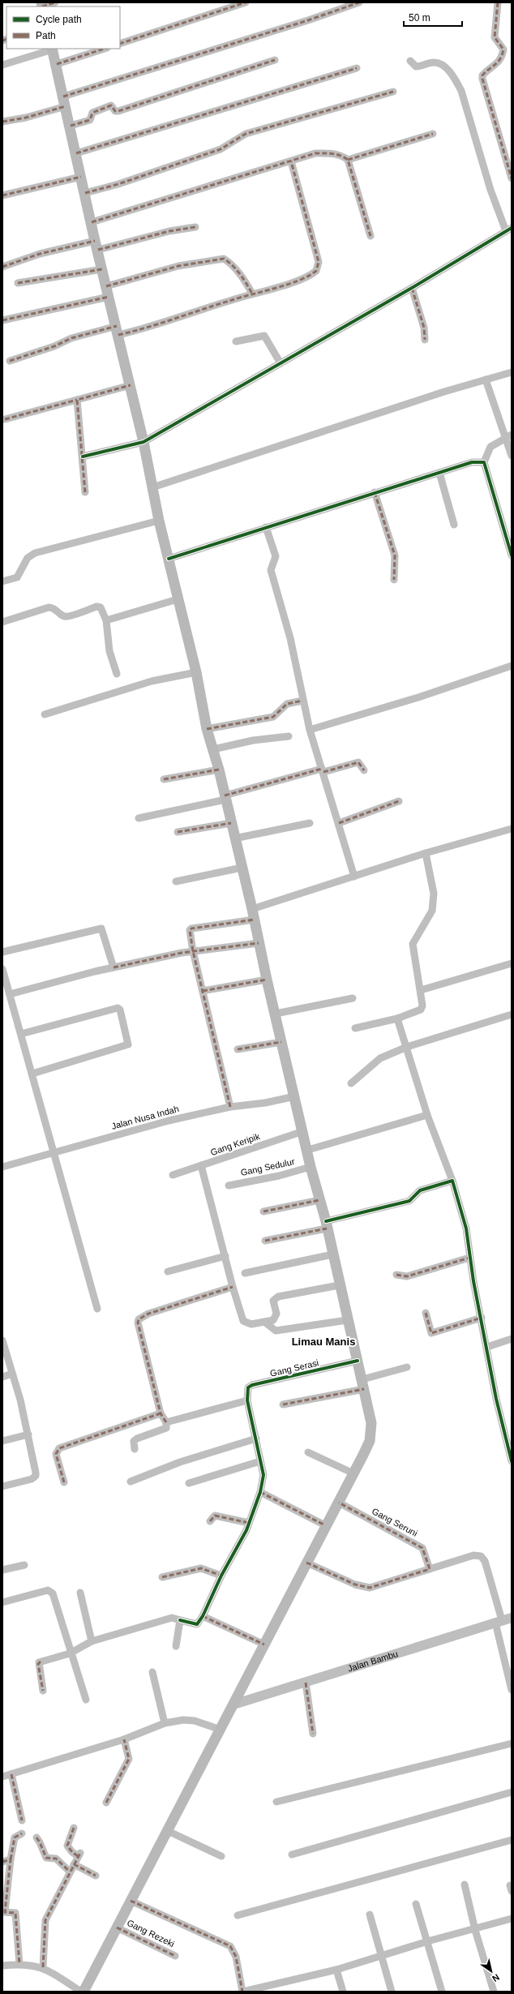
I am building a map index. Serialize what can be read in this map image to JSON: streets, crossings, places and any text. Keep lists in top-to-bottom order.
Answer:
{
  "streets": {
    "street": [
      "Jalan Nusa Indah",
      "Gang Keripik",
      "Gang Sedulur",
      "Gang Serasi",
      "Gang Seruni",
      "Jalan Bambu",
      "Gang Rezeki"
    ]
  },
  "districts": ["Limau Manis"],
  "legend": ["Cycle path", "Path"],
  "scale_bar": "50 m",
  "north": "bottom right"
}
